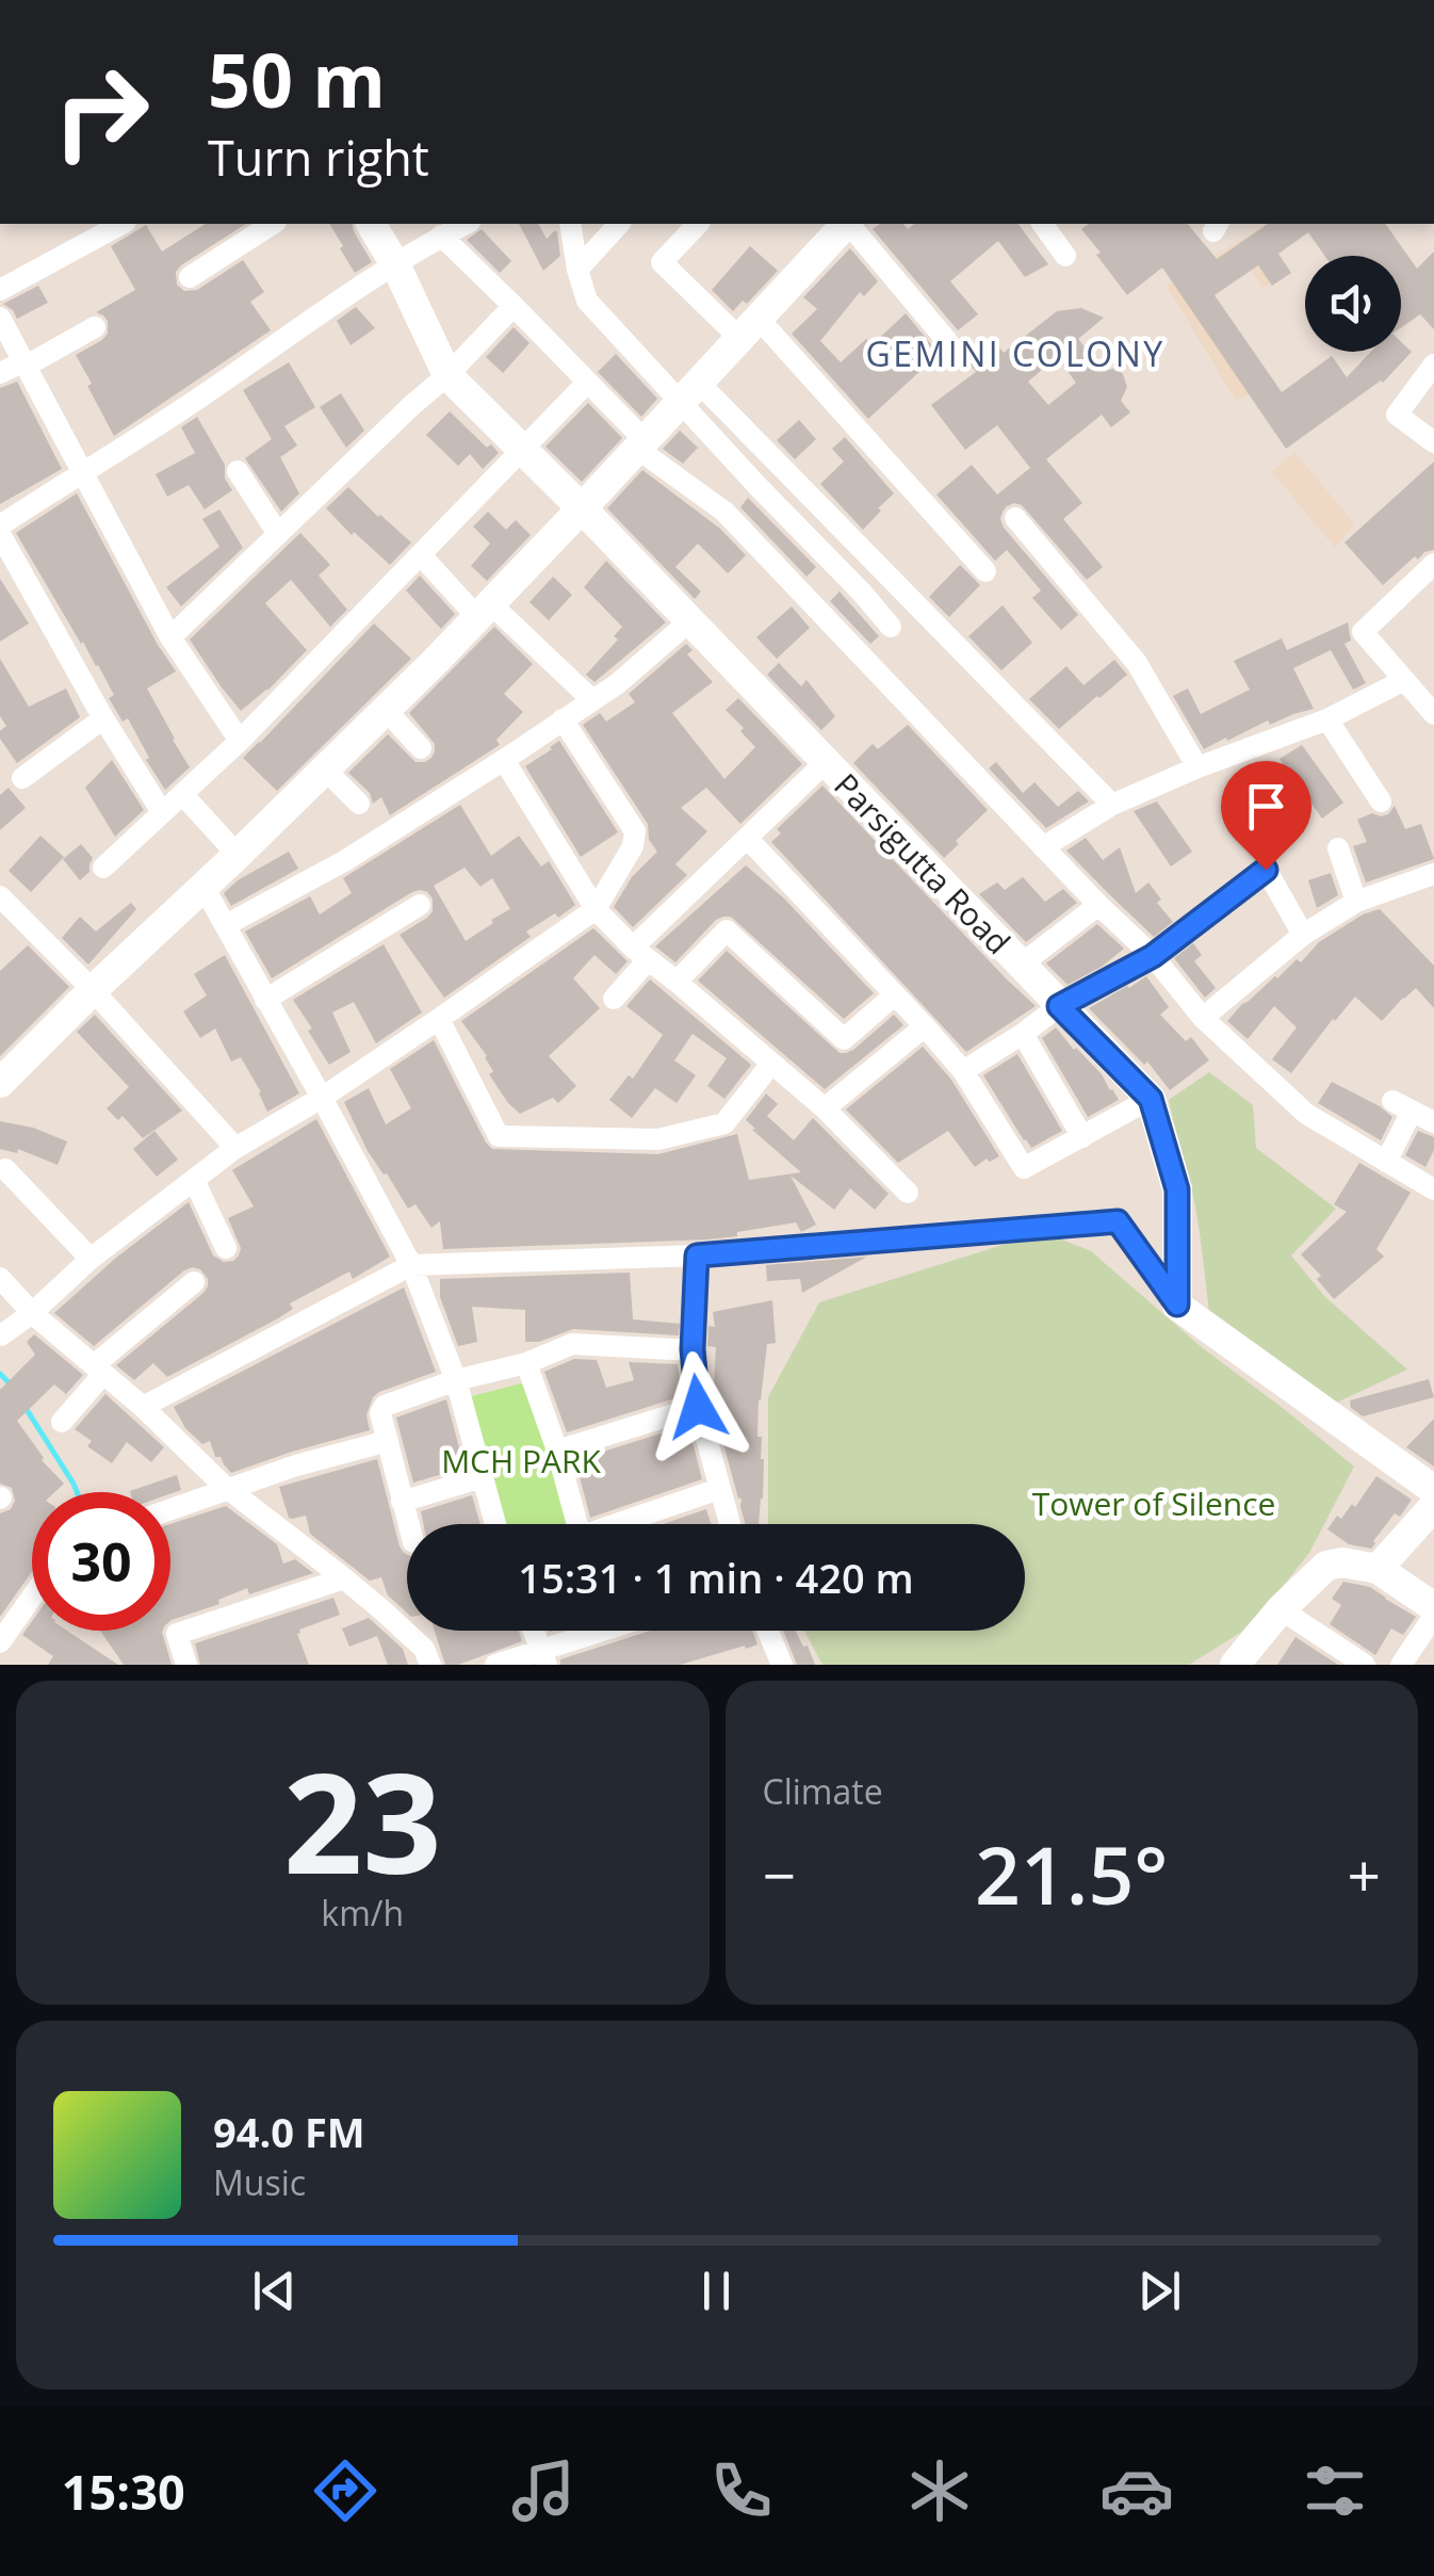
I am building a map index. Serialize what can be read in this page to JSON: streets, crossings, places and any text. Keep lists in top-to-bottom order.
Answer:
{
  "streets": {
    "street": ["Parsigutta Road"]
  },
  "districts": ["GEMINI COLONY"],
  "parks": ["MCH PARK", "Tower of Silence"],
  "page": {
    "turn": ["50 m", "Turn right"],
    "limit": "30",
    "trip": "15:31 · 1 min · 420 m",
    "tile": [
      ["23", "km/h"],
      "Climate"
    ],
    "heat": ["−", "21.5°", "+"],
    "song": ["94.0 FM", "Music"],
    "tabs": "15:30"
  }
}
